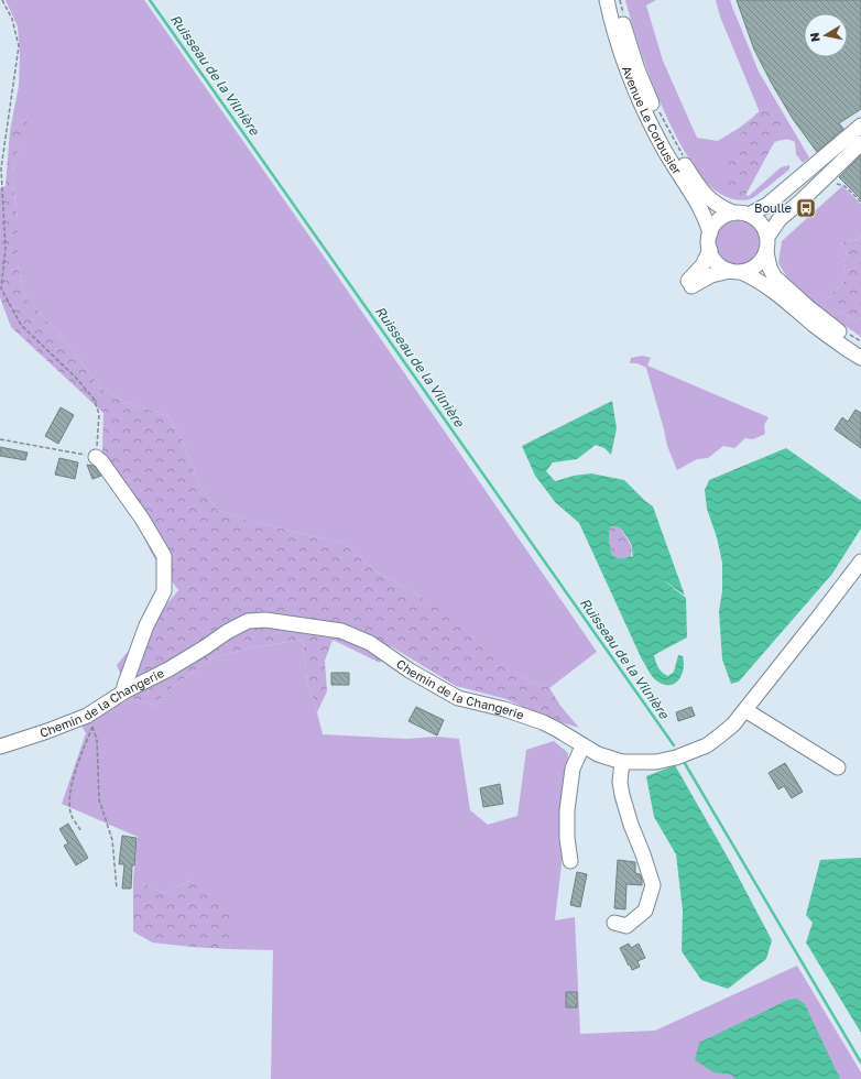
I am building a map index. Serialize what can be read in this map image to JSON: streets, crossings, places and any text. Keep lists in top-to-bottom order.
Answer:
{
  "streets": {
    "street": ["Avenue Le Corbusier", "Chemin de la Changerie"]
  },
  "water": ["Ruisseau de la Vilnière"],
  "places": {
    "bus stop": ["Boulle"]
  },
  "north": "left"
}
